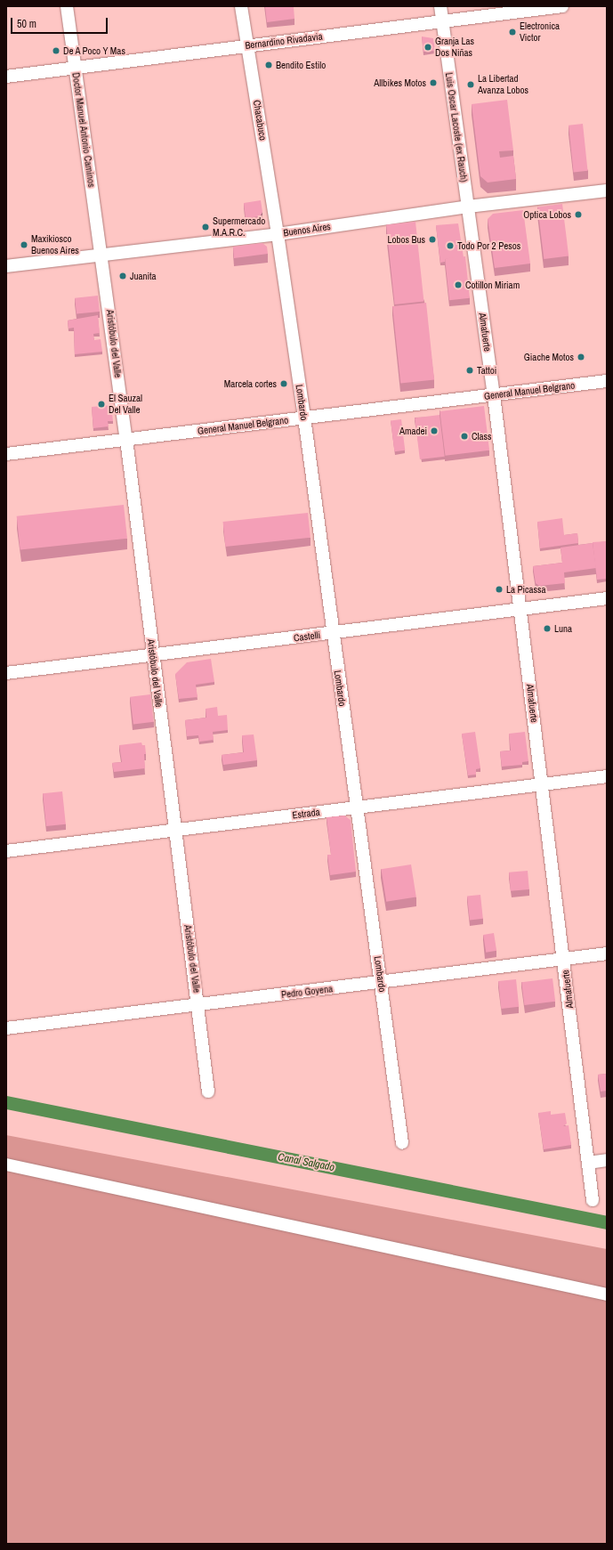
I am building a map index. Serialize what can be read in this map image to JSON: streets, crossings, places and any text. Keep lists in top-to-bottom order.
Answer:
{
  "streets": {
    "street": [
      "Bernardino Rivadavia",
      "Chacabuco",
      "Luis Oscar Lacoste (ex Rauch)",
      "Doctor Manuel Antonio Caminos",
      "Buenos Aires",
      "Almafuerte",
      "Aristóbulo del Valle",
      "General Manuel Belgrano",
      "Lombardo",
      "Castelli",
      "Estrada",
      "Pedro Goyena"
    ]
  },
  "crossings": [
    ["Bernardino Rivadavia", "Chacabuco"],
    ["Bernardino Rivadavia", "Luis Oscar Lacoste (ex Rauch)"],
    ["Bernardino Rivadavia", "Doctor Manuel Antonio Caminos"],
    ["Chacabuco", "Buenos Aires"],
    ["Chacabuco", "Lombardo"],
    ["Luis Oscar Lacoste (ex Rauch)", "Buenos Aires"],
    ["Luis Oscar Lacoste (ex Rauch)", "Almafuerte"],
    ["Doctor Manuel Antonio Caminos", "Buenos Aires"],
    ["Doctor Manuel Antonio Caminos", "Aristóbulo del Valle"],
    ["Buenos Aires", "Almafuerte"],
    ["Buenos Aires", "Aristóbulo del Valle"],
    ["Buenos Aires", "Lombardo"],
    ["Almafuerte", "General Manuel Belgrano"],
    ["Almafuerte", "Castelli"],
    ["Almafuerte", "Estrada"],
    ["Almafuerte", "Pedro Goyena"],
    ["Aristóbulo del Valle", "General Manuel Belgrano"],
    ["Aristóbulo del Valle", "Castelli"],
    ["Aristóbulo del Valle", "Estrada"],
    ["Aristóbulo del Valle", "Pedro Goyena"],
    ["General Manuel Belgrano", "Lombardo"],
    ["Lombardo", "Castelli"],
    ["Lombardo", "Estrada"],
    ["Lombardo", "Pedro Goyena"]
  ],
  "water": ["Canal Salgado"],
  "places": [
    "Electronica Victor",
    "Granja Las Dos Niñas",
    "De A Poco Y Mas",
    "Bendito Estilo",
    "Allbikes Motos",
    "La Libertad Avanza Lobos",
    "Optica Lobos",
    "Supermercado M.A.R.C.",
    "Lobos Bus",
    "Maxikiosco Buenos Aires",
    "Todo Por 2 Pesos",
    "Juanita",
    "Cotillon Miriam",
    "Giache Motos",
    "Tattoi",
    "Marcela cortes",
    "El Sauzal Del Valle",
    "Amadei",
    "Class",
    "La Picassa",
    "Luna"
  ],
  "scale_bar": "50 m"
}
